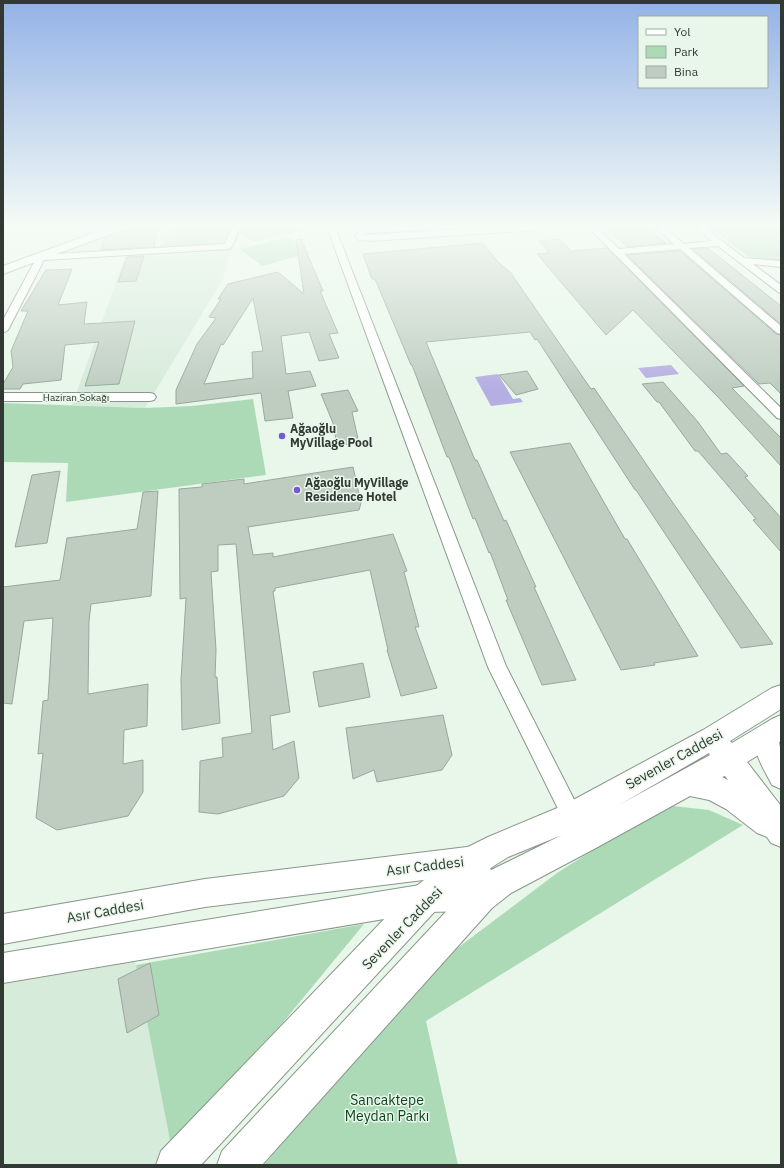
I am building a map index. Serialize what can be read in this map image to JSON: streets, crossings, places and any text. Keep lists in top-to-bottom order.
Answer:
{
  "streets": {
    "main road": ["Sevenler Caddesi"],
    "street": ["Haziran Sokağı", "Asır Caddesi"]
  },
  "crossings": [
    ["Sevenler Caddesi", "Asır Caddesi"]
  ],
  "parks": ["Sancaktepe Meydan Parkı"],
  "places": ["Ağaoğlu MyVillage Pool", "Ağaoğlu MyVillage Residence Hotel"],
  "legend": ["Yol", "Park", "Bina"]
}
